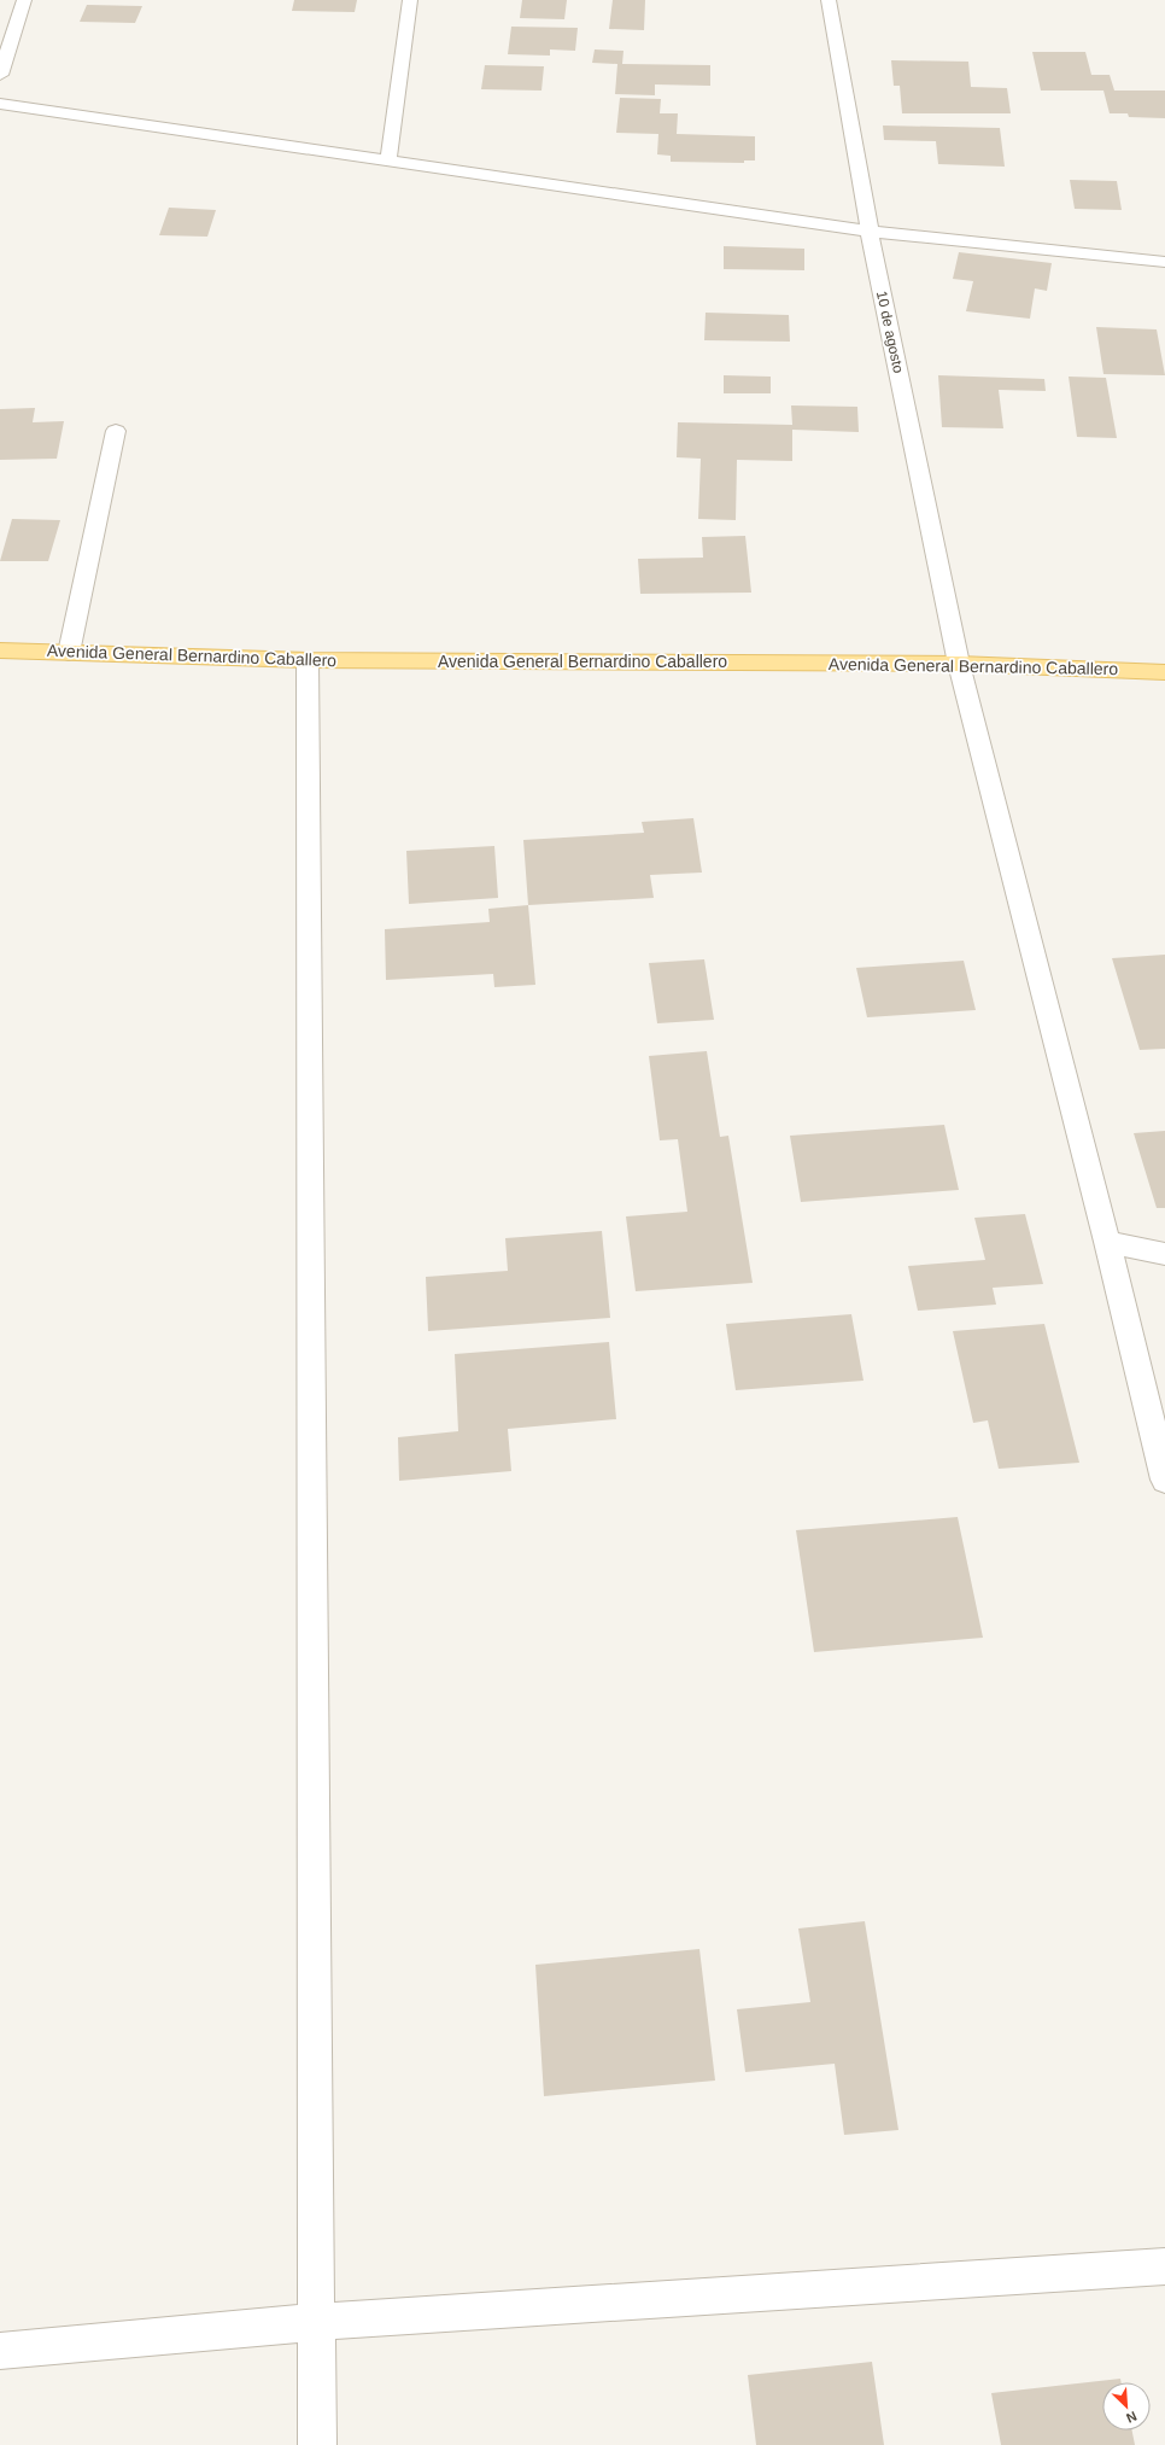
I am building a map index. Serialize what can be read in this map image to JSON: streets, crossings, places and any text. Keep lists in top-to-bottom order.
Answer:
{
  "streets": {
    "main road": ["Avenida General Bernardino Caballero"],
    "street": ["10 de agosto"]
  },
  "crossings": [
    ["10 de agosto", "Avenida General Bernardino Caballero"]
  ],
  "north": "bottom right"
}
